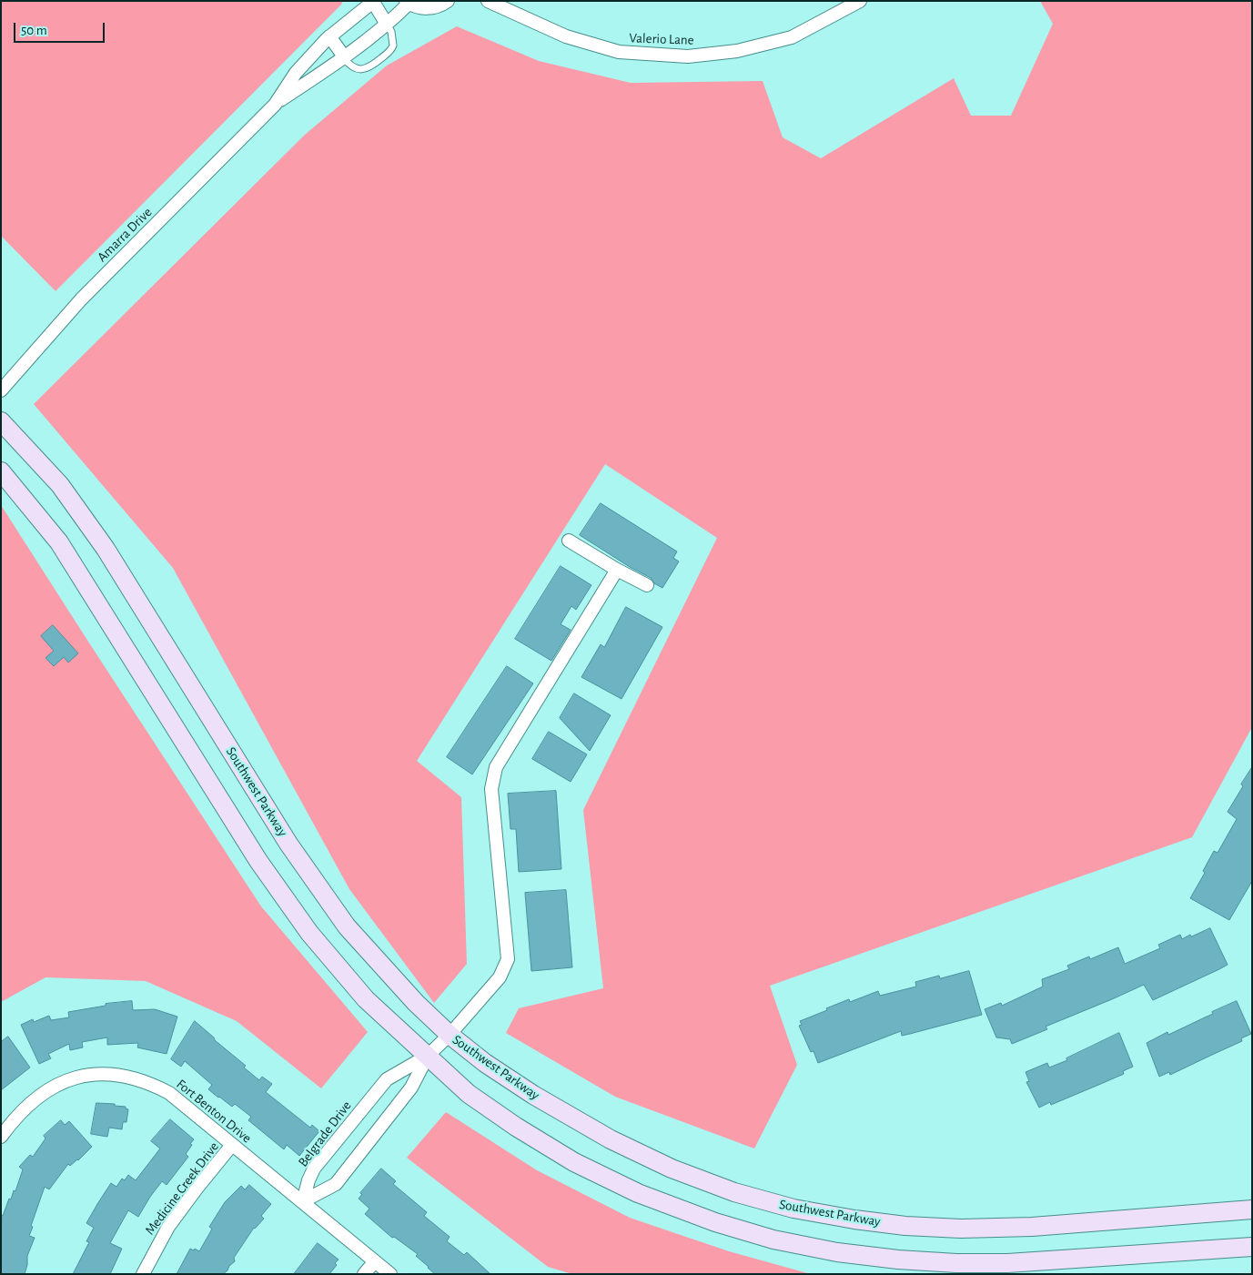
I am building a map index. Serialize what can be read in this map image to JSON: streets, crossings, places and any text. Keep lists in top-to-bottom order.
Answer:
{
  "streets": {
    "main road": ["Southwest Parkway"],
    "street": [
      "Valerio Lane",
      "Amarra Drive",
      "Fort Benton Drive",
      "Belgrade Drive",
      "Medicine Creek Drive"
    ]
  },
  "crossings": [
    ["Southwest Parkway", "Belgrade Drive"],
    ["Fort Benton Drive", "Belgrade Drive"],
    ["Fort Benton Drive", "Medicine Creek Drive"]
  ],
  "scale_bar": "50 m"
}
